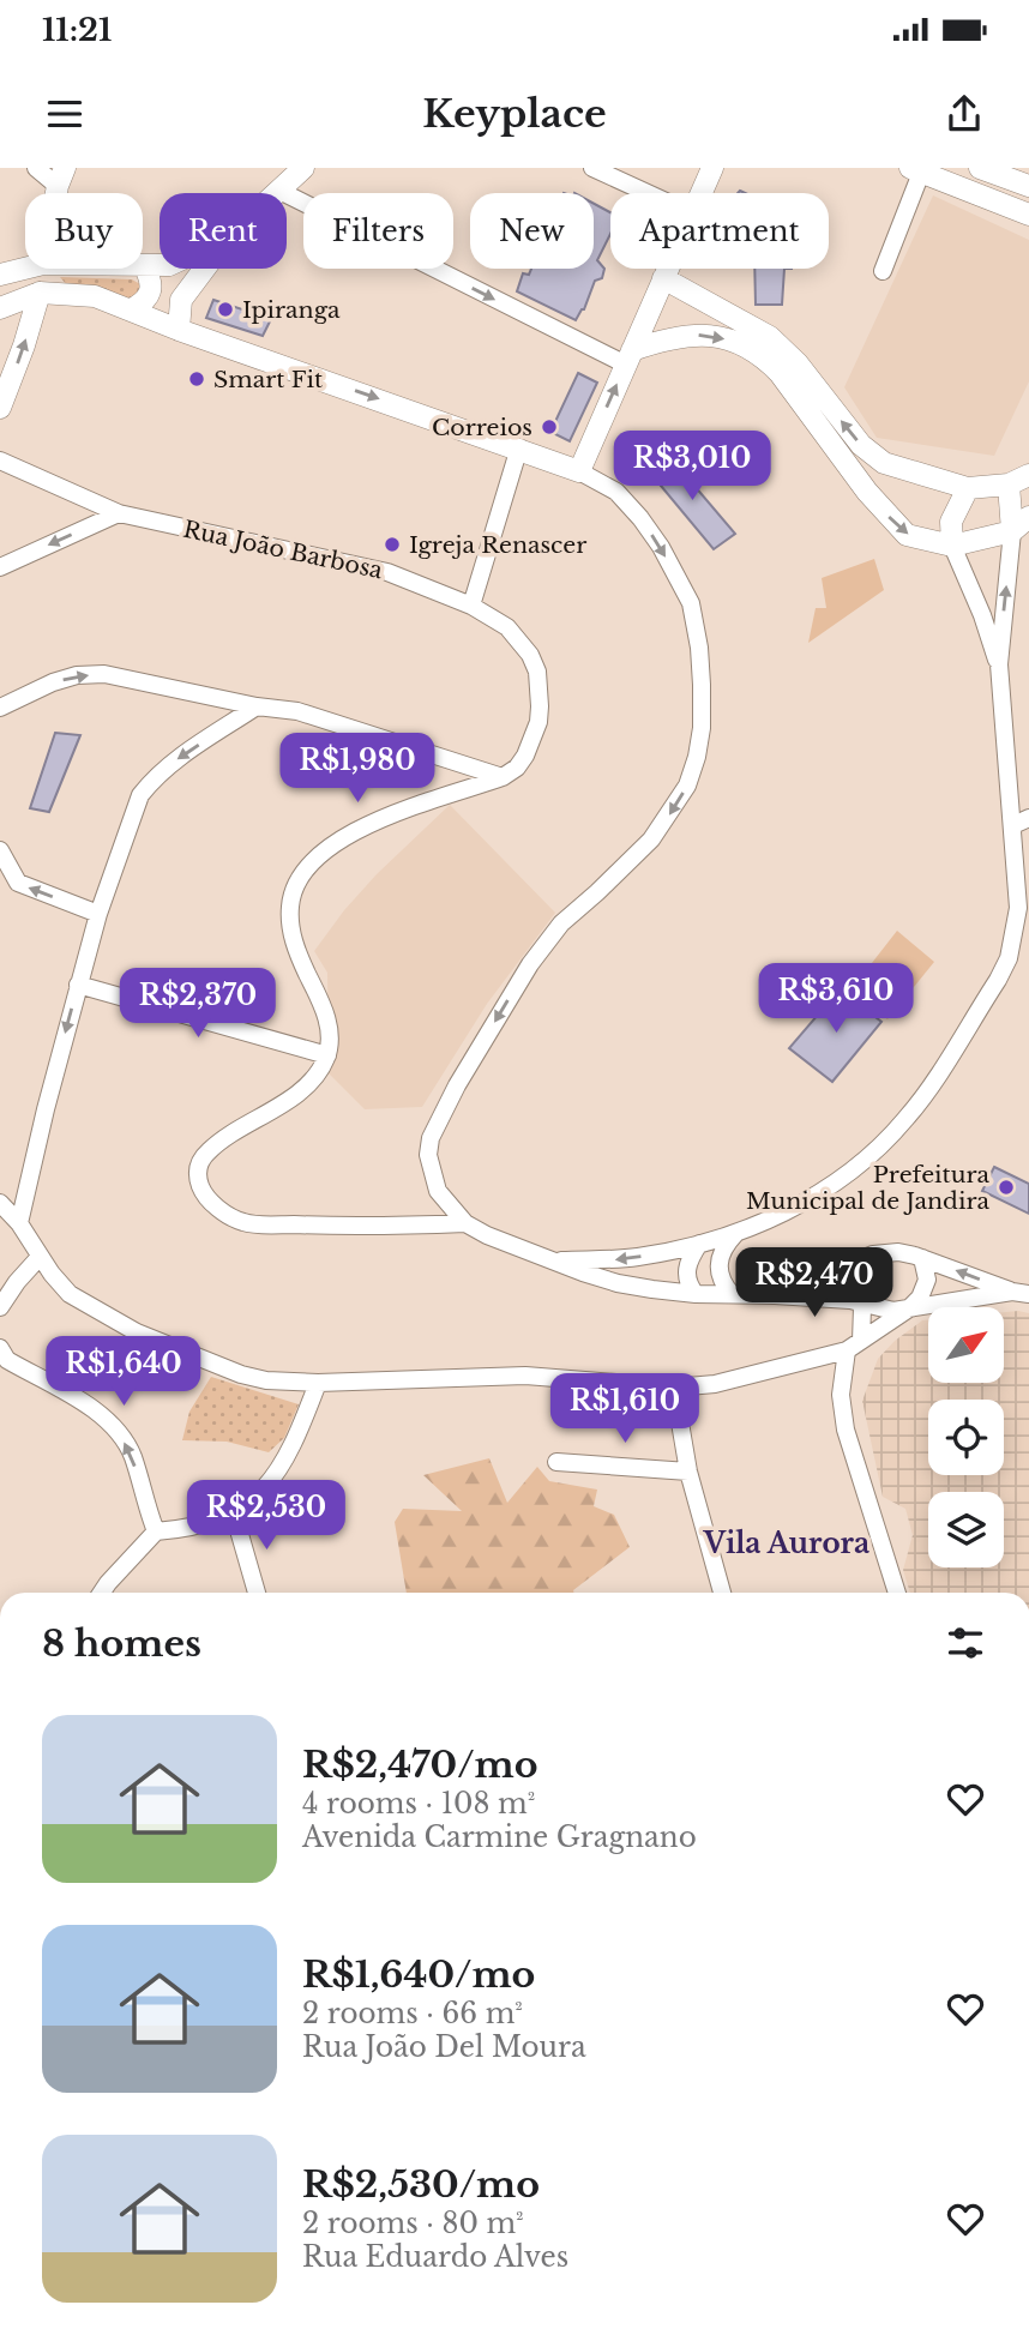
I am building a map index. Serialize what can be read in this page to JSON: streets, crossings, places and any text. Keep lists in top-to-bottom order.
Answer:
{
  "streets": {
    "street": ["Rua João Barbosa"]
  },
  "districts": ["Vila Aurora"],
  "places": [
    "Ipiranga",
    "Smart Fit",
    "Correios",
    "Igreja Renascer",
    "Prefeitura Municipal de Jandira"
  ],
  "north": "top right",
  "page": {
    "status": "11:21",
    "header": "Keyplace",
    "chip": [
      "Buy",
      "Rent",
      "Filters",
      "New",
      "Apartment"
    ],
    "price": [
      "R$3,010",
      "R$1,980",
      "R$3,610",
      "R$2,370",
      "R$2,470",
      "R$1,640",
      "R$1,610",
      "R$2,530"
    ],
    "heading": "8 homes",
    "list": [
      {
        "name": "R$2,470/mo",
        "note": "4 rooms · 108 m² · Avenida Carmine Gragnano"
      },
      {
        "name": "R$1,640/mo",
        "note": "2 rooms · 66 m² · Rua João Del Moura"
      },
      {
        "name": "R$2,530/mo",
        "note": "2 rooms · 80 m² · Rua Eduardo Alves"
      }
    ]
  }
}
